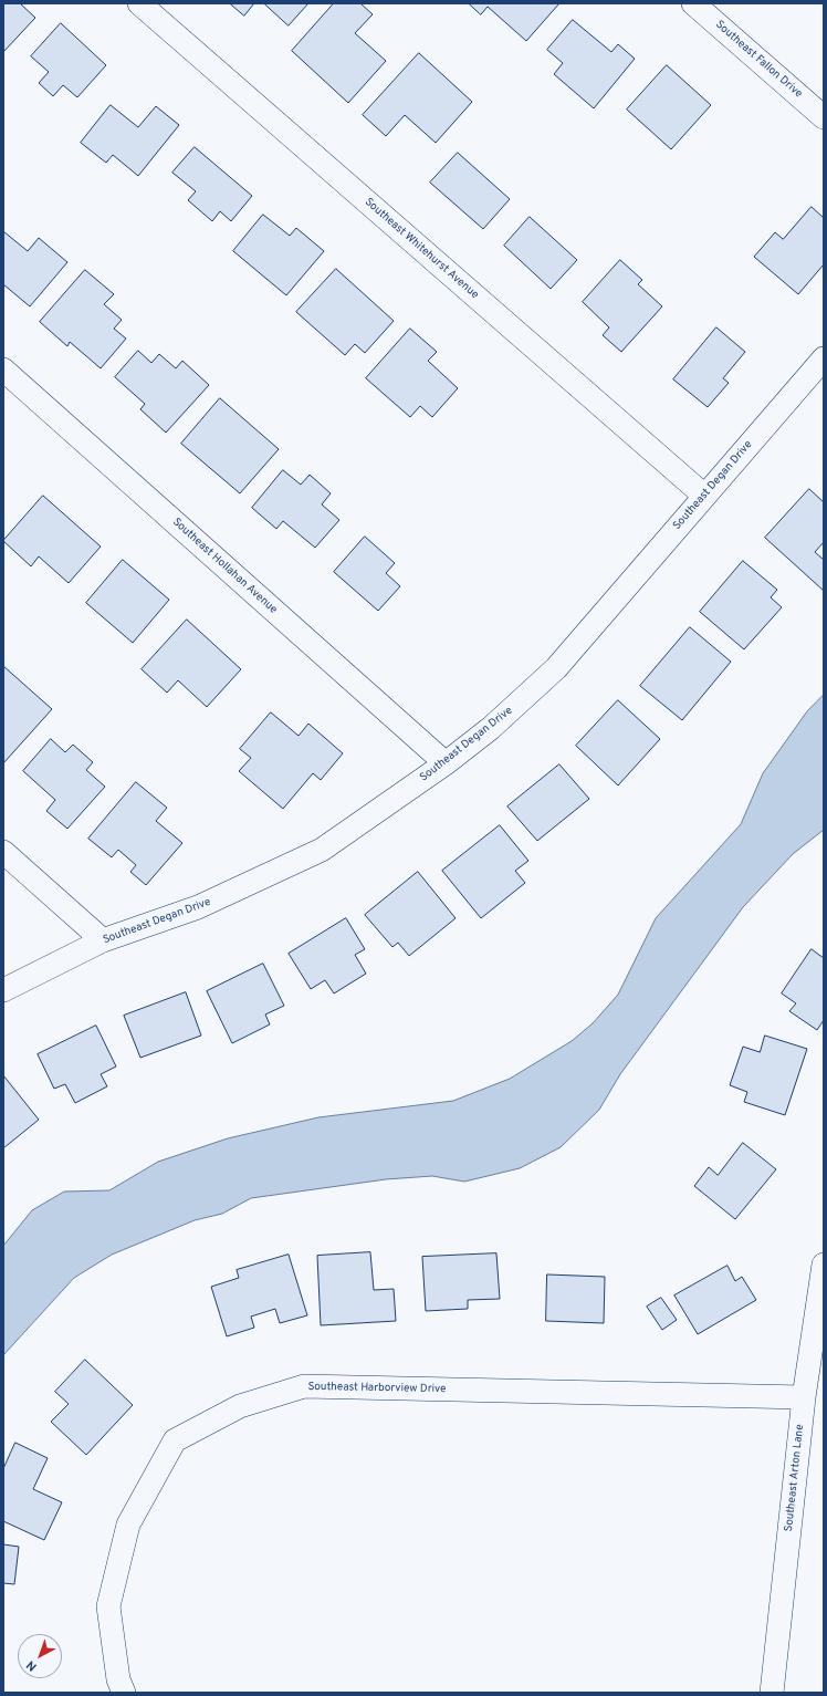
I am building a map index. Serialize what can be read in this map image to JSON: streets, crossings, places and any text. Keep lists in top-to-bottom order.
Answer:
{
  "streets": {
    "street": [
      "Southeast Fallon Drive",
      "Southeast Whitehurst Avenue",
      "Southeast Degan Drive",
      "Southeast Hollahan Avenue",
      "Southeast Harborview Drive",
      "Southeast Arton Lane"
    ]
  },
  "crossings": [
    ["Southeast Whitehurst Avenue", "Southeast Degan Drive"],
    ["Southeast Degan Drive", "Southeast Hollahan Avenue"],
    ["Southeast Harborview Drive", "Southeast Arton Lane"]
  ],
  "north": "bottom left"
}
